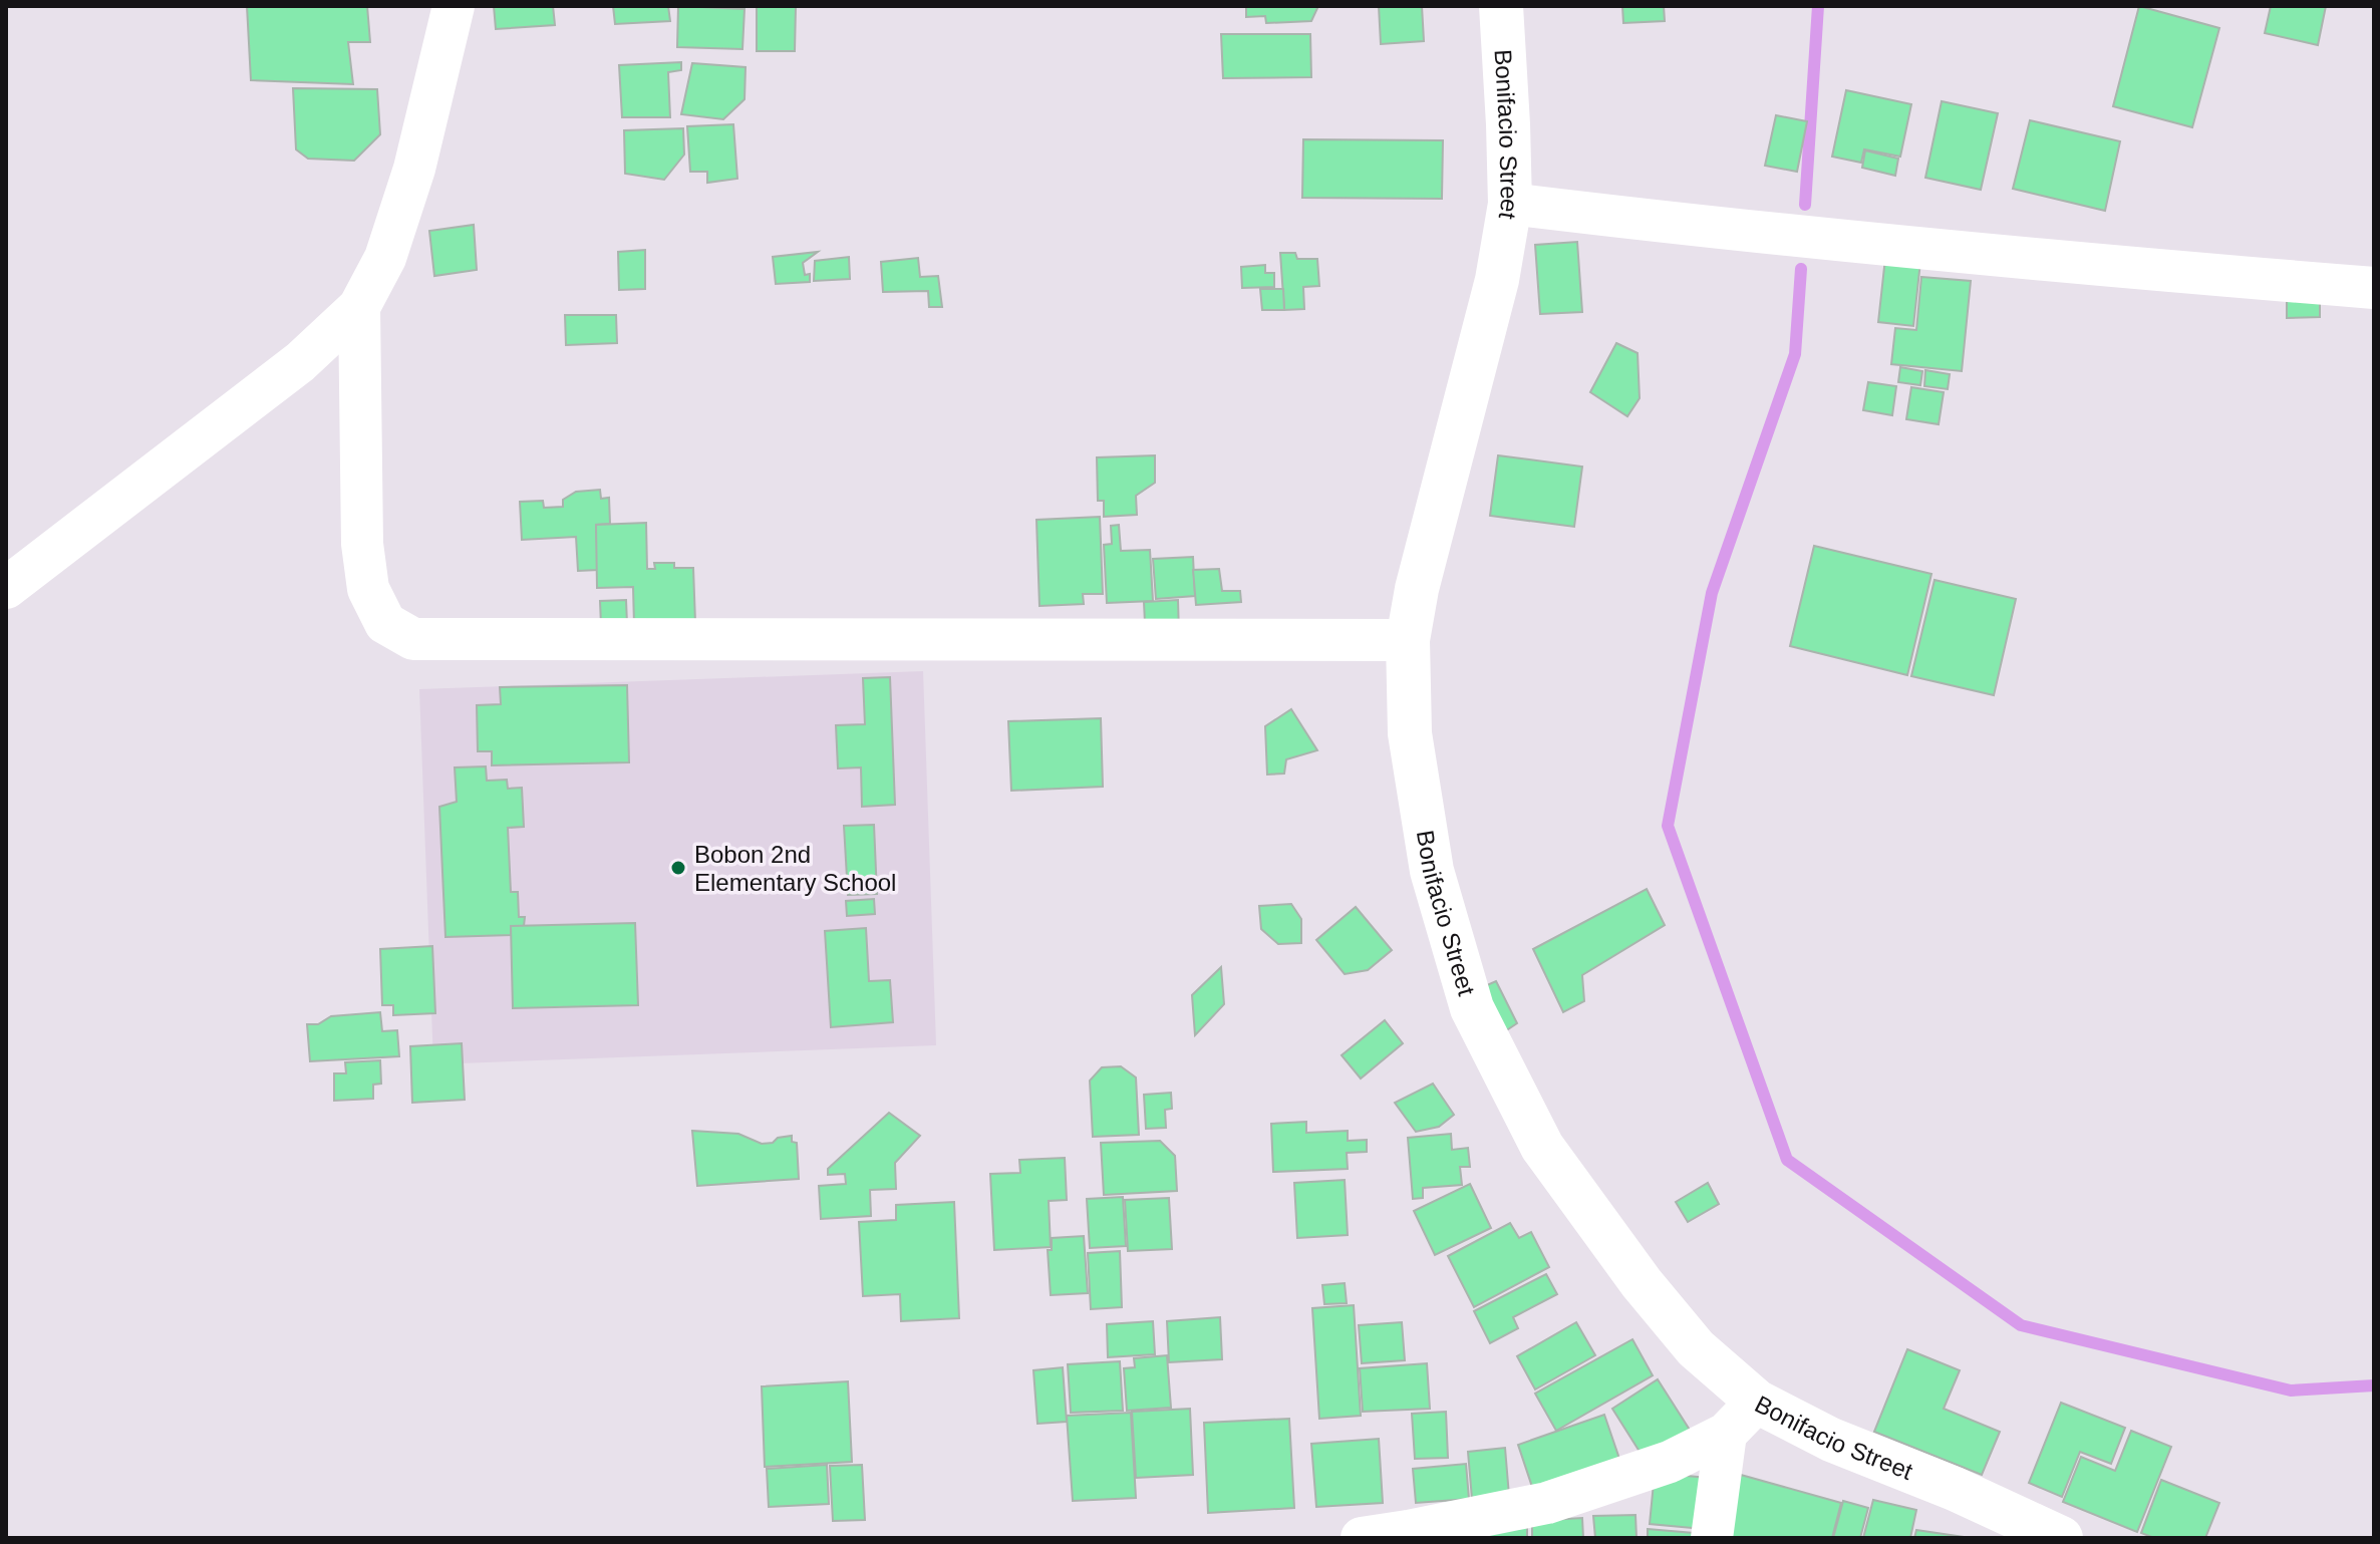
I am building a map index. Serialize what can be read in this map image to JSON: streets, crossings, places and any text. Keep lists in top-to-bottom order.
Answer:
{
  "streets": {
    "street": ["Bonifacio Street"]
  },
  "places": ["Bobon 2nd Elementary School"]
}
